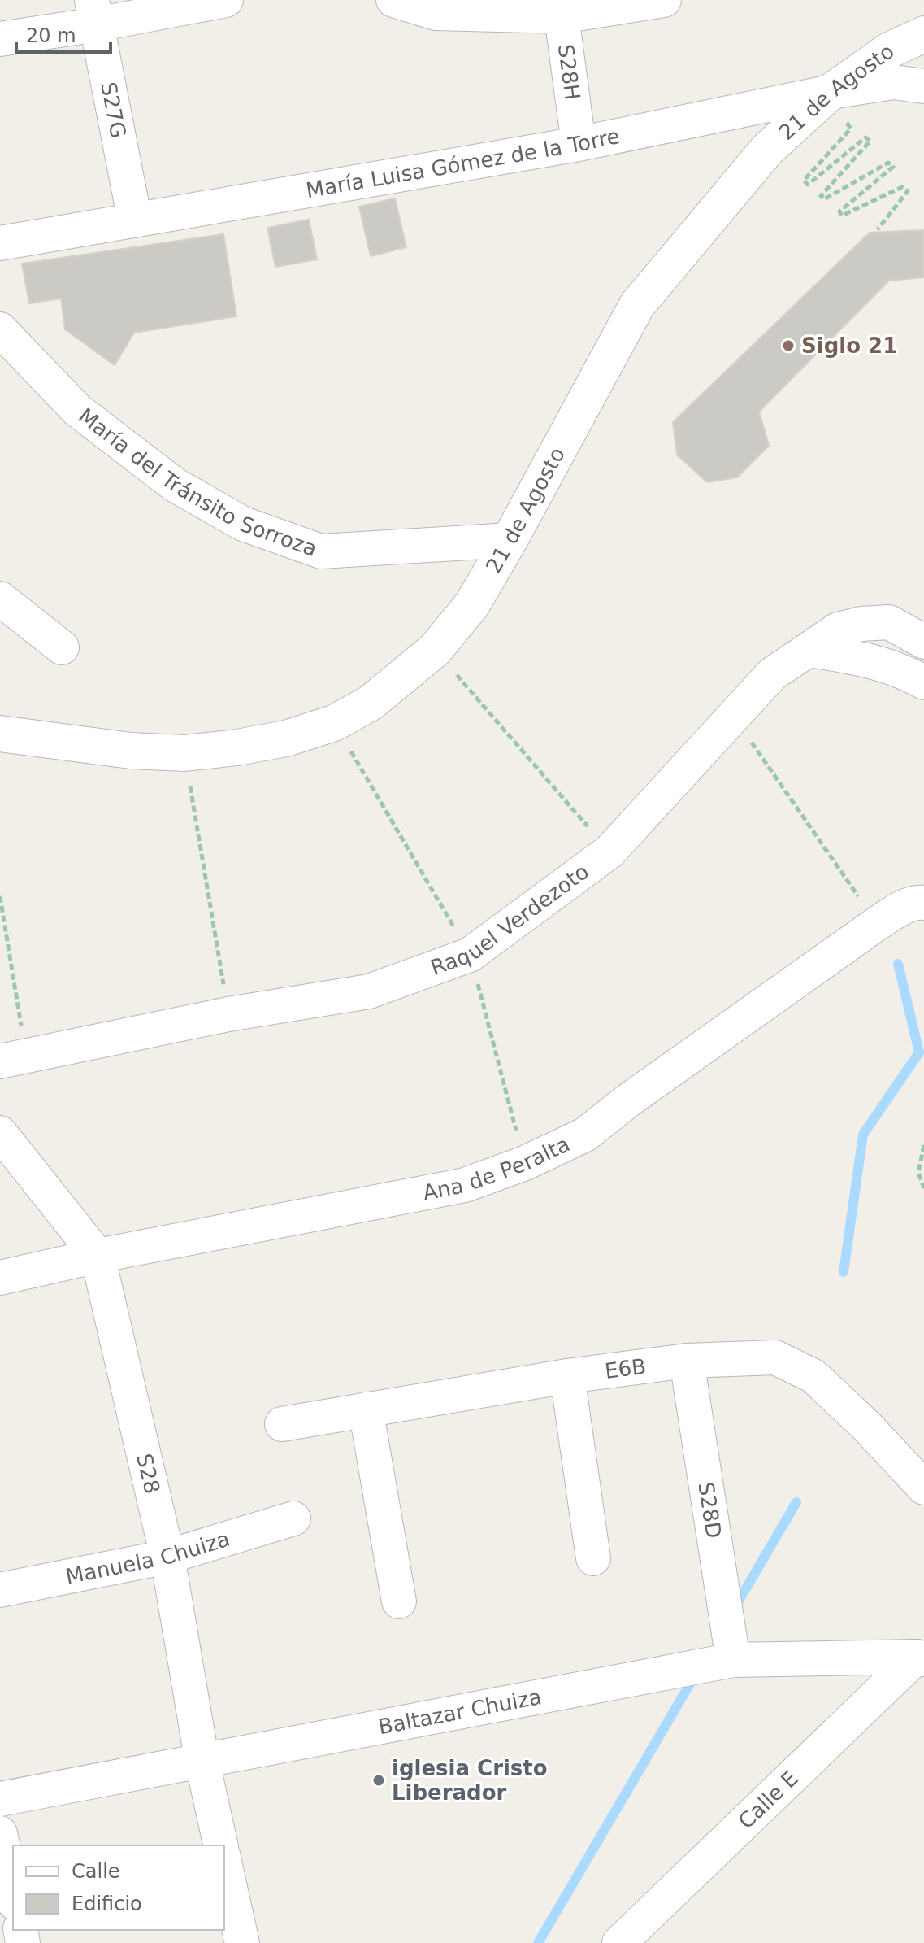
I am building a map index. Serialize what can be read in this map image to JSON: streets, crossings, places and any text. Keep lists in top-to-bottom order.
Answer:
{
  "streets": {
    "street": [
      "S28H",
      "21 de Agosto",
      "S27G",
      "María Luisa Gómez de la Torre",
      "María del Tránsito Sorroza",
      "Raquel Verdezoto",
      "Ana de Peralta",
      "E6B",
      "S28",
      "S28D",
      "Manuela Chuiza",
      "Baltazar Chuiza",
      "Calle E"
    ]
  },
  "crossings": [
    ["S28H", "María Luisa Gómez de la Torre"],
    ["21 de Agosto", "María Luisa Gómez de la Torre"],
    ["21 de Agosto", "María del Tránsito Sorroza"],
    ["S27G", "María Luisa Gómez de la Torre"],
    ["Ana de Peralta", "S28"],
    ["E6B", "S28D"],
    ["S28", "Manuela Chuiza"],
    ["S28", "Baltazar Chuiza"],
    ["S28D", "Baltazar Chuiza"],
    ["Baltazar Chuiza", "Calle E"]
  ],
  "places": ["Siglo 21", "iglesia Cristo Liberador"],
  "legend": ["Calle", "Edificio"],
  "scale_bar": "20 m"
}
